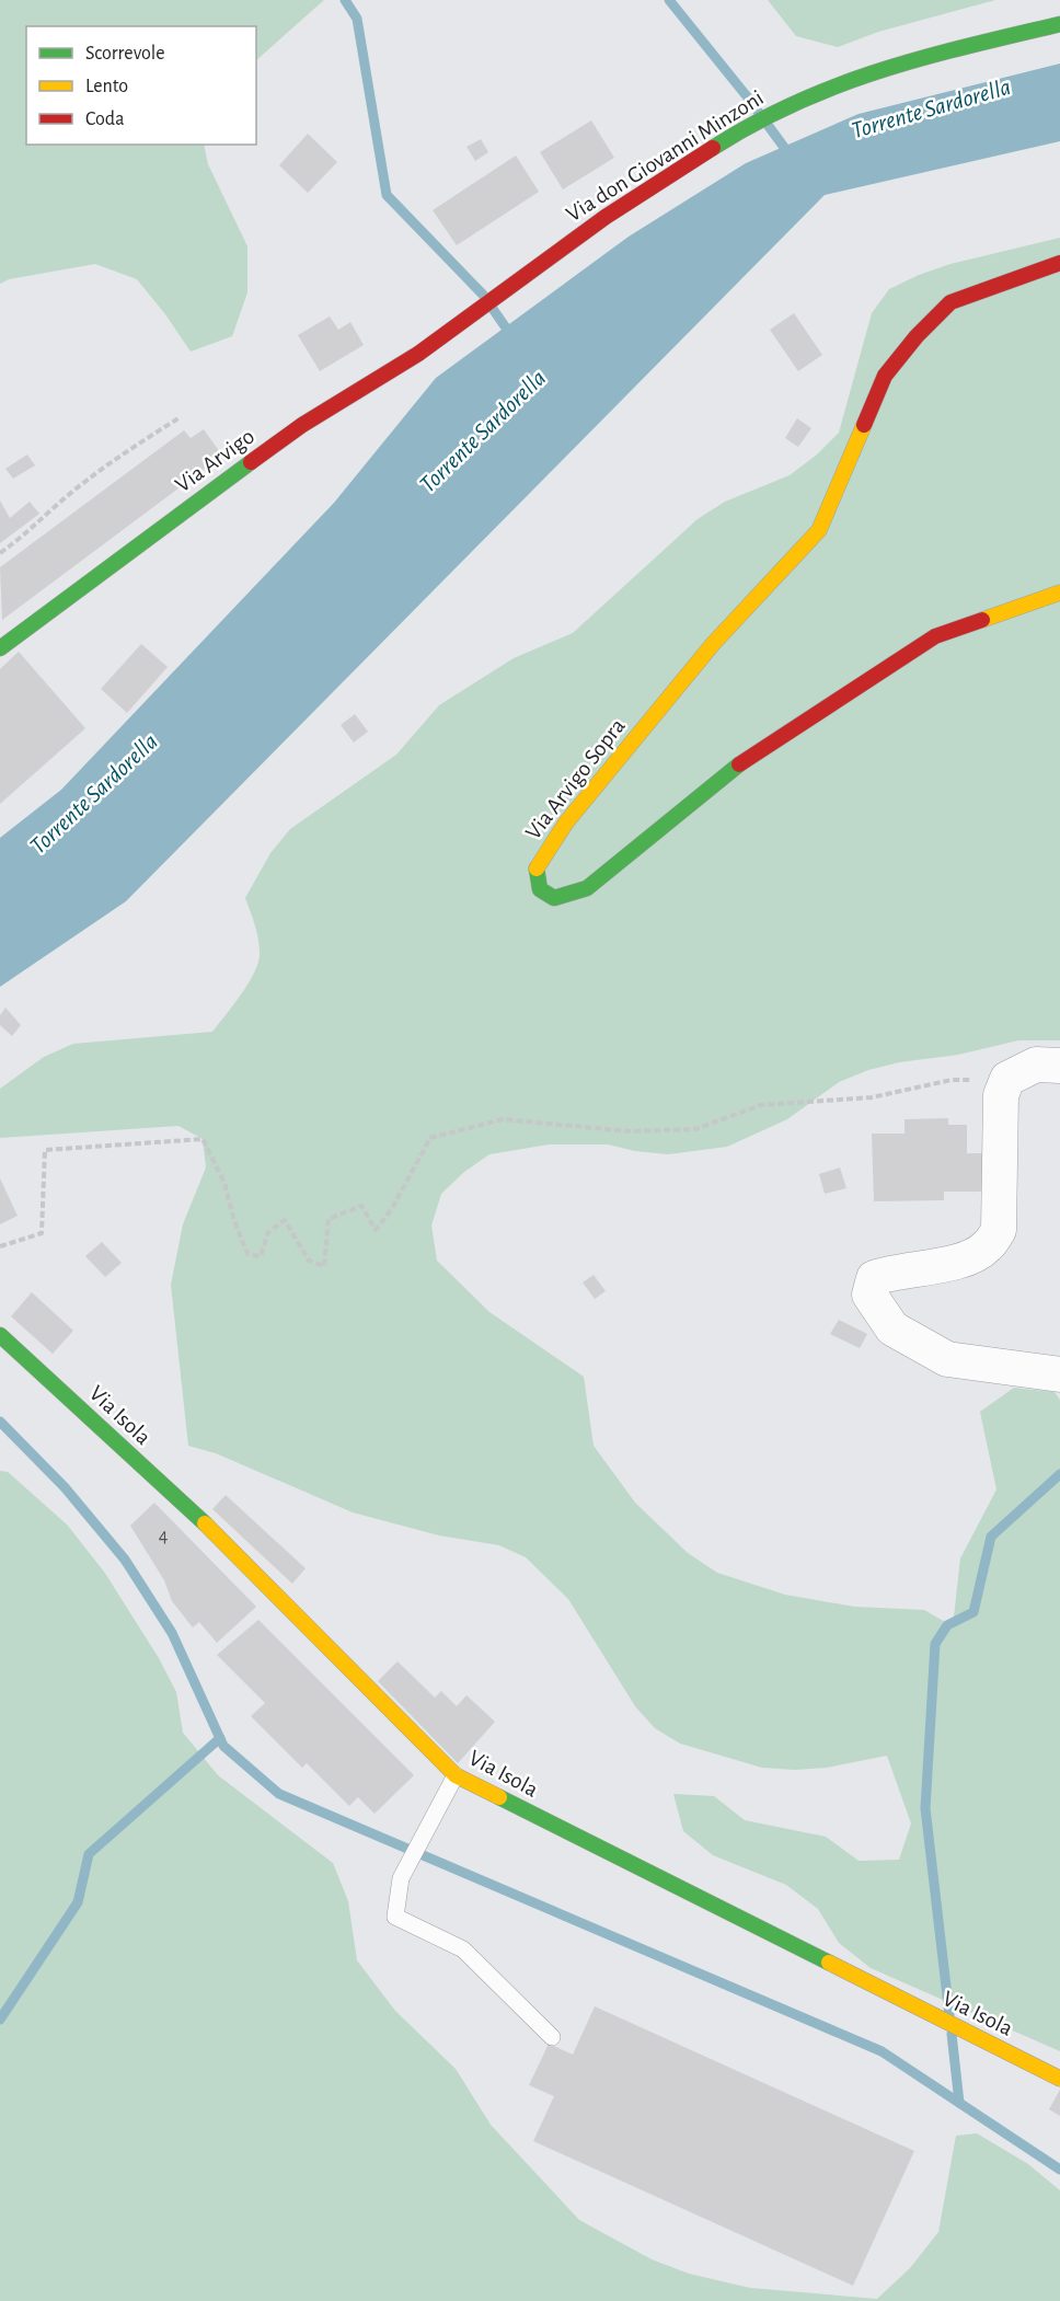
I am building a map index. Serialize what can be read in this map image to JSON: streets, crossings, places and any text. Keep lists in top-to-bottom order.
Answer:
{
  "streets": {
    "street": [
      "Via don Giovanni Minzoni",
      "Via Arvigo",
      "Via Arvigo Sopra",
      "Via Isola"
    ]
  },
  "crossings": [
    ["Via don Giovanni Minzoni", "Via Arvigo"]
  ],
  "water": ["Torrente Sardorella"],
  "house_numbers": ["4"],
  "legend": ["Scorrevole", "Lento", "Coda"]
}
